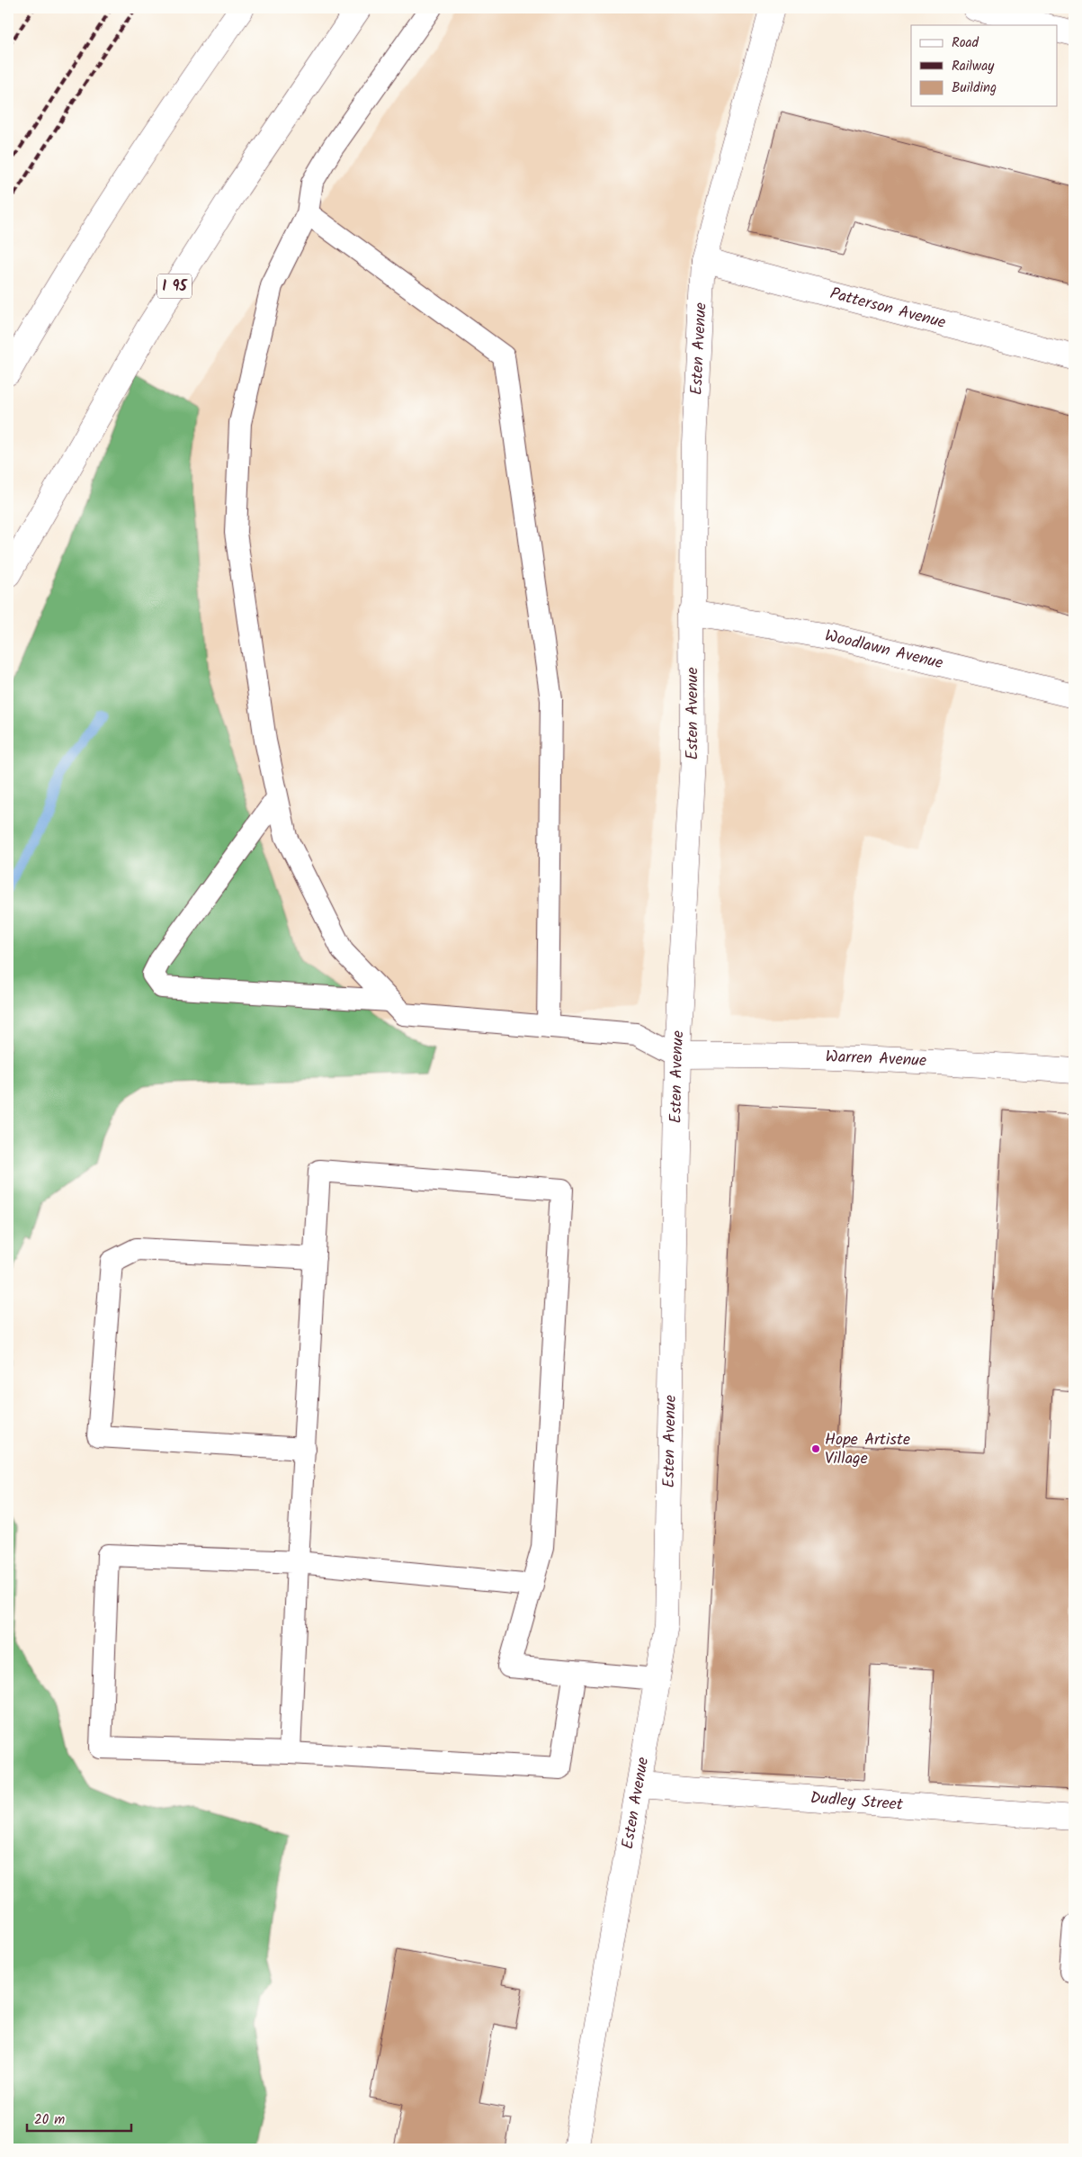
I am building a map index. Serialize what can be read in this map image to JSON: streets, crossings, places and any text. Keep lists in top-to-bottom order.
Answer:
{
  "streets": {
    "main road": [
      "I 95",
      "Patterson Avenue",
      "Esten Avenue",
      "Woodlawn Avenue",
      "Warren Avenue",
      "Dudley Street"
    ]
  },
  "crossings": [
    ["Patterson Avenue", "Esten Avenue"],
    ["Esten Avenue", "Woodlawn Avenue"],
    ["Esten Avenue", "Warren Avenue"],
    ["Esten Avenue", "Dudley Street"]
  ],
  "places": ["Hope Artiste Village"],
  "legend": ["Road", "Railway", "Building"],
  "scale_bar": "20 m"
}
